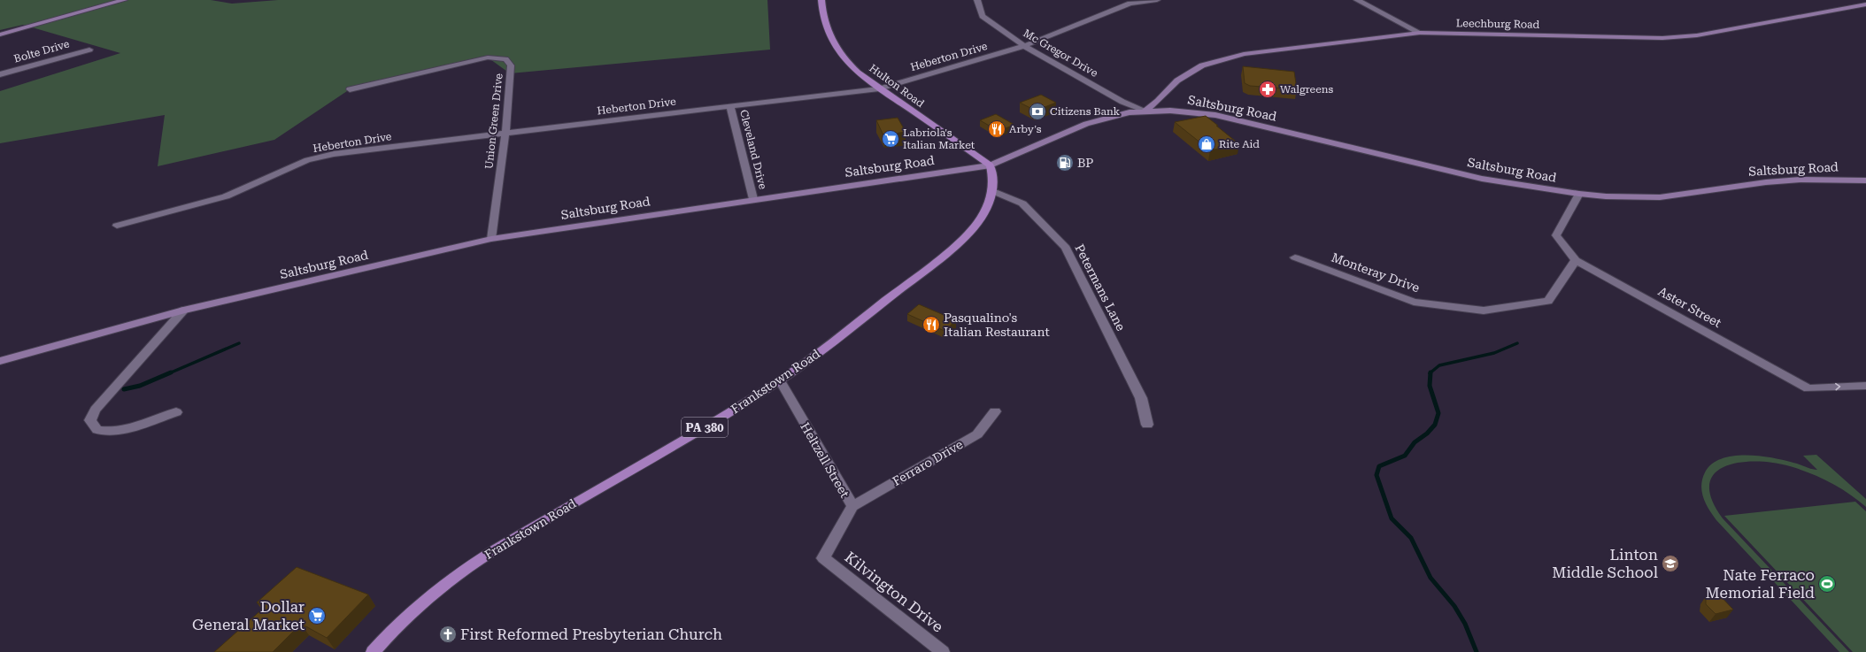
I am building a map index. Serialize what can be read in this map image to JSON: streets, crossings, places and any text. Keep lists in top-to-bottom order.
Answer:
{
  "streets": {
    "main road": [
      "Leechburg Road",
      "Hulton Road",
      "Saltsburg Road",
      "Frankstown Road",
      "PA 380"
    ],
    "street": [
      "Bolte Drive",
      "Mc Gregor Drive",
      "Heberton Drive",
      "Union Green Drive",
      "Cleveland Drive",
      "Monteray Drive",
      "Petermans Lane",
      "Aster Street",
      "Heltzell Street",
      "Ferraro Drive",
      "Kilvington Drive"
    ]
  },
  "crossings": [
    ["Leechburg Road", "Mc Gregor Drive"],
    ["Leechburg Road", "Saltsburg Road"],
    ["Mc Gregor Drive", "Heberton Drive"],
    ["Mc Gregor Drive", "Saltsburg Road"],
    ["Heberton Drive", "Hulton Road"],
    ["Heberton Drive", "Union Green Drive"],
    ["Heberton Drive", "Cleveland Drive"],
    ["Hulton Road", "Saltsburg Road"],
    ["Hulton Road", "Frankstown Road"],
    ["Saltsburg Road", "Union Green Drive"],
    ["Saltsburg Road", "Cleveland Drive"],
    ["Saltsburg Road", "Aster Street"],
    ["Saltsburg Road", "Frankstown Road"],
    ["Monteray Drive", "Aster Street"],
    ["Petermans Lane", "Frankstown Road"],
    ["Frankstown Road", "Heltzell Street"],
    ["Heltzell Street", "Ferraro Drive"],
    ["Heltzell Street", "Kilvington Drive"]
  ],
  "one_way": ["Aster Street"],
  "places": {
    "pharmacy": ["Walgreens"],
    "bank": ["Citizens Bank"],
    "restaurant": ["Arby's", "Pasqualino's Italian Restaurant"],
    "supermarket": ["Labriola's Italian Market", "Dollar General Market"],
    "shop": ["Rite Aid"],
    "fuel station": ["BP"],
    "school or university": ["Linton Middle School"],
    "sports": ["Nate Ferraco Memorial Field"],
    "church": ["First Reformed Presbyterian Church"]
  }
}
